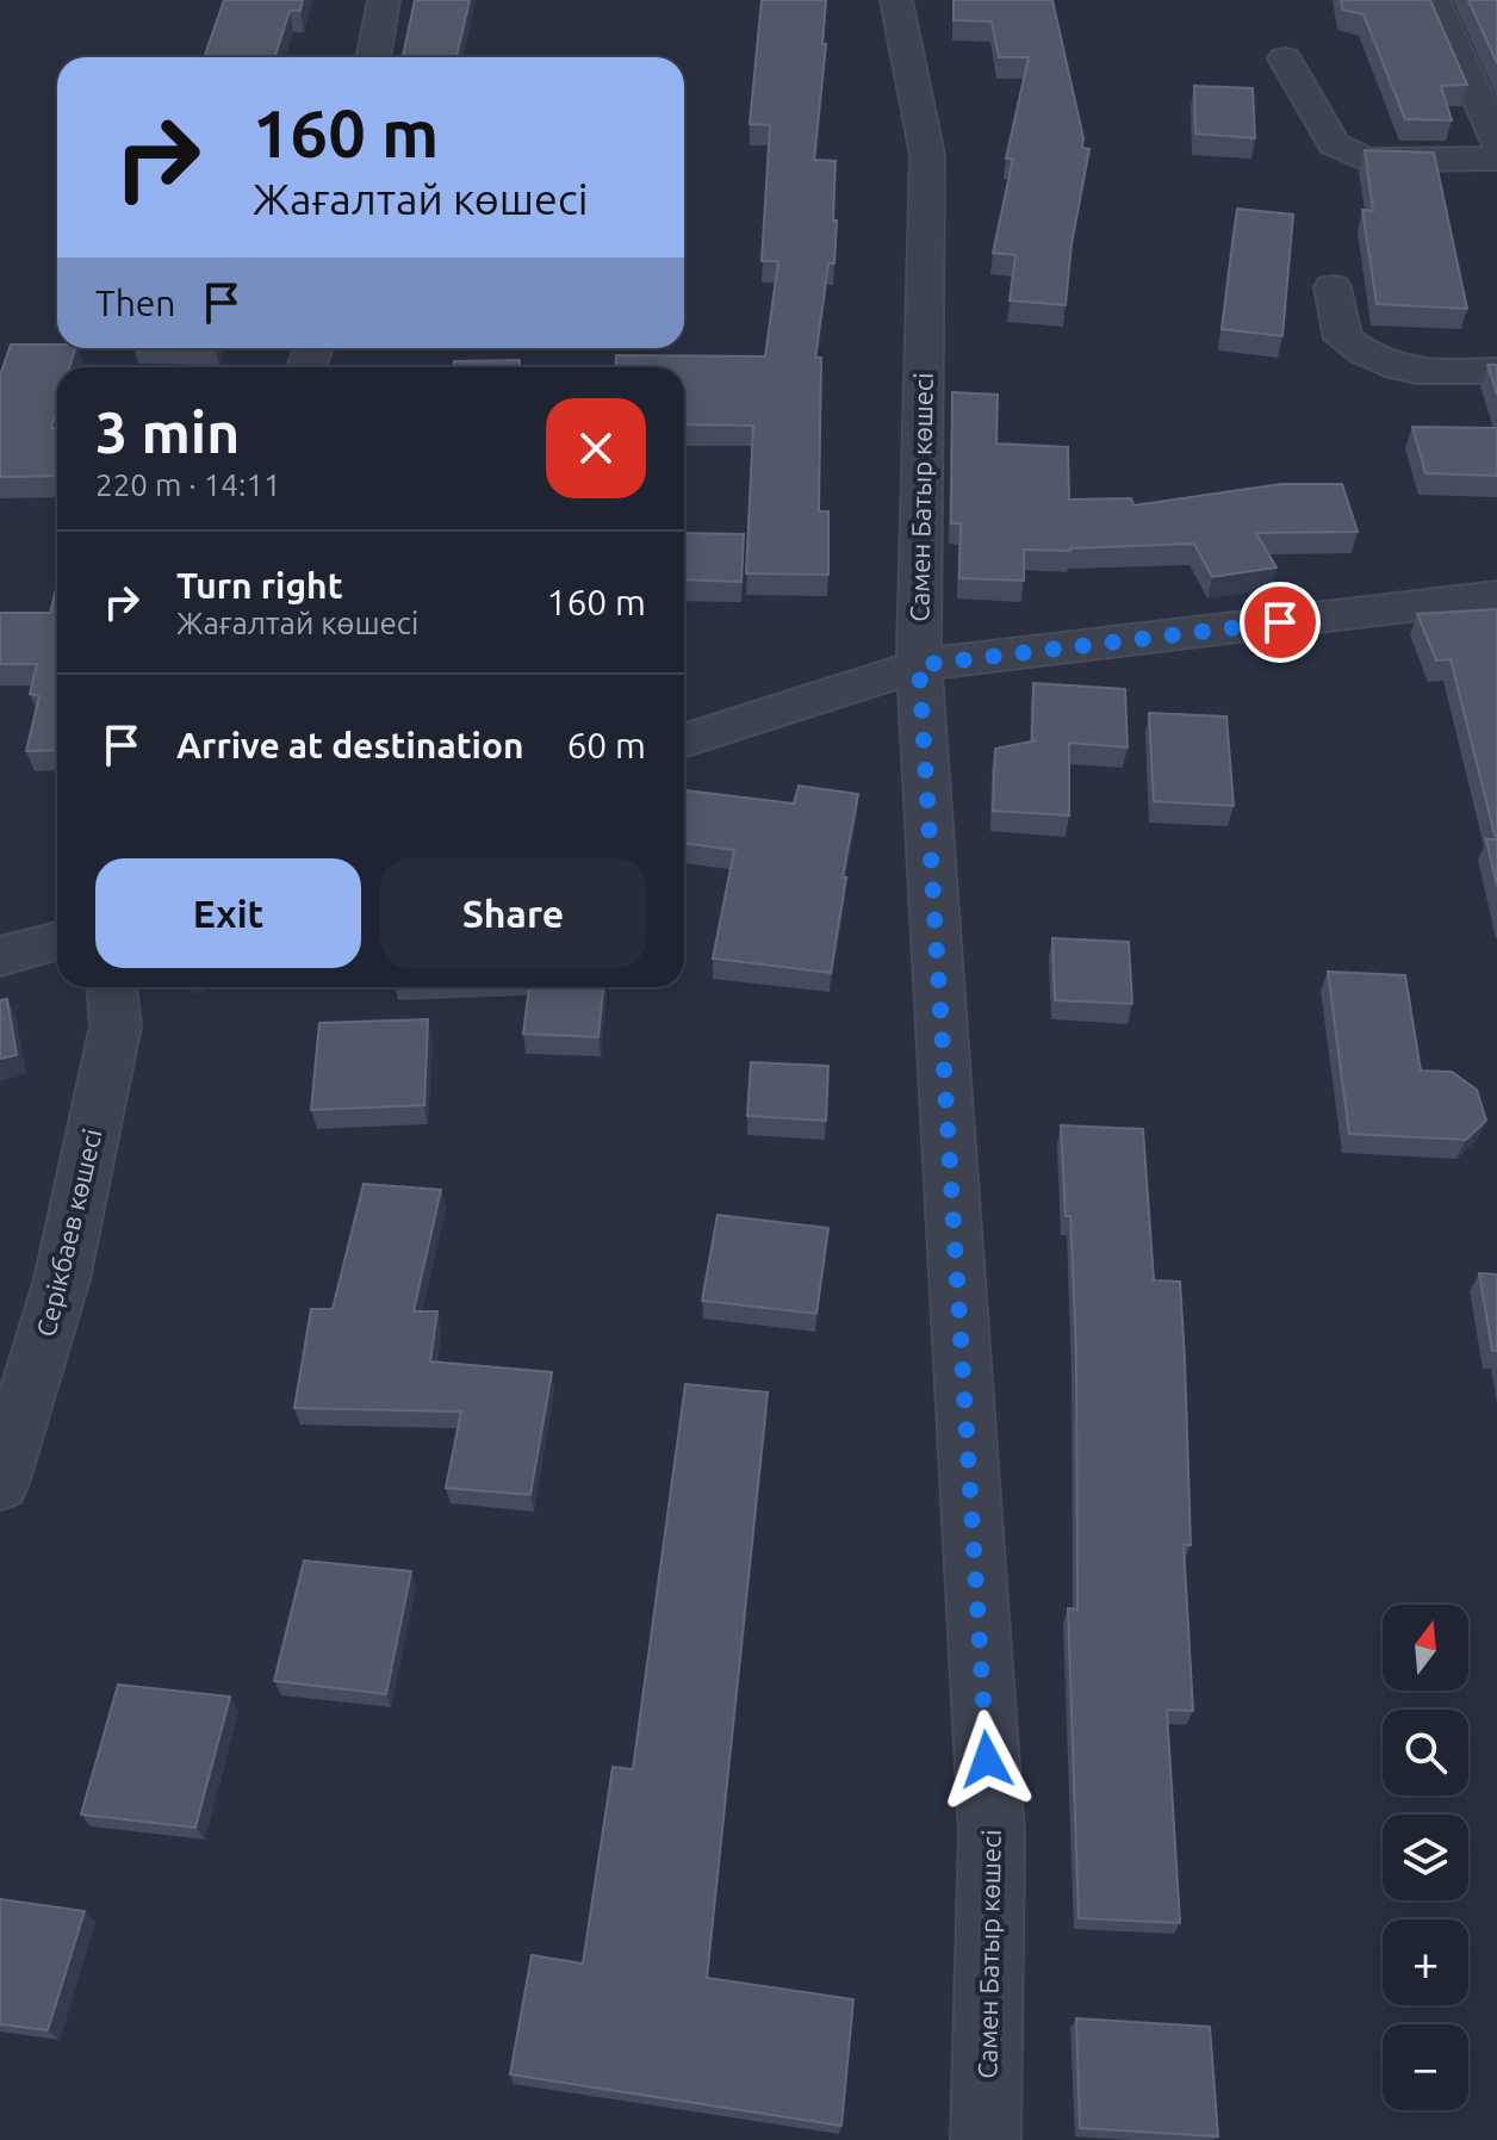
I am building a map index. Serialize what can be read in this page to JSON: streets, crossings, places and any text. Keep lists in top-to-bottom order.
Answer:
{
  "streets": {
    "street": ["Самен Батыр көшесі", "Серікбаев көшесі"]
  },
  "north": "top",
  "page": {
    "turn": ["160 m", "Жағалтай көшесі"],
    "then": "Then",
    "heading": ["3 min", "220 m · 14:11"],
    "list": [
      {
        "name": "Turn right",
        "note": "Жағалтай көшесі",
        "value": "160 m"
      },
      {
        "name": "Arrive at destination",
        "value": "60 m"
      }
    ],
    "buttons": ["Exit", "Share"],
    "map_buttons": ["+", "−"]
  }
}
